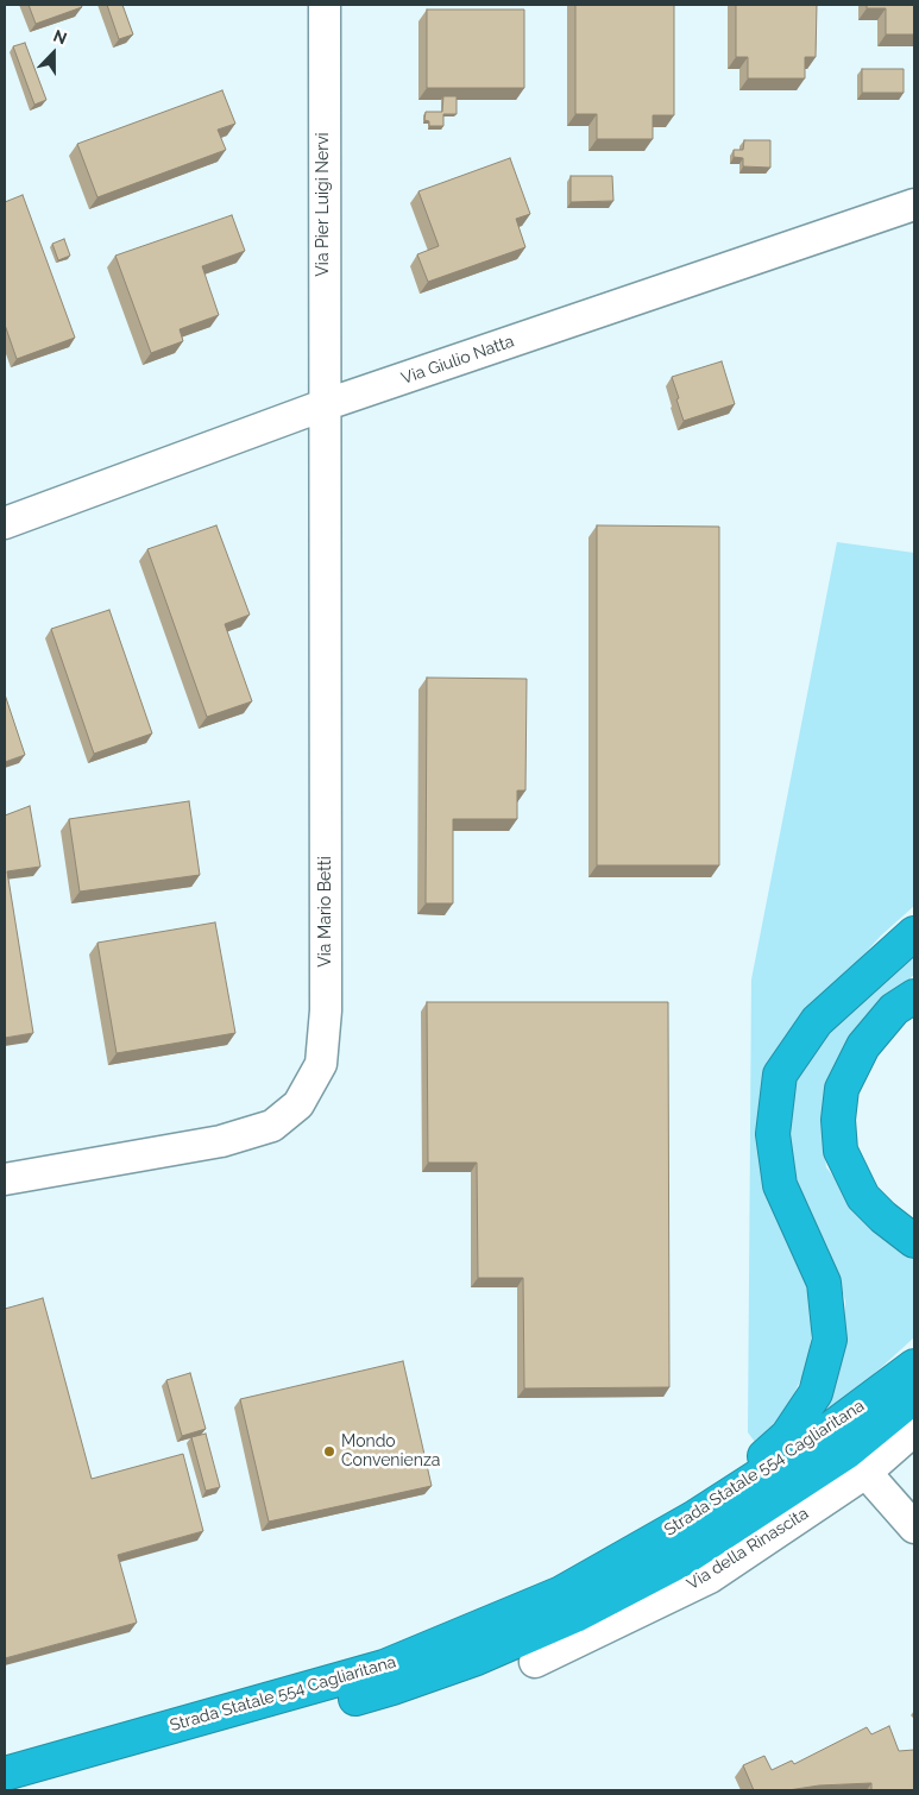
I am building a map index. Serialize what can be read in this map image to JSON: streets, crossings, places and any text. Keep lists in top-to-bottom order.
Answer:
{
  "streets": {
    "highway": ["Strada Statale 554 Cagliaritana"],
    "street": [
      "Via Pier Luigi Nervi",
      "Via Giulio Natta",
      "Via Mario Betti",
      "Via della Rinascita"
    ]
  },
  "crossings": [
    ["Via Pier Luigi Nervi", "Via Giulio Natta"],
    ["Via Pier Luigi Nervi", "Via Mario Betti"],
    ["Via Giulio Natta", "Via Mario Betti"],
    ["Strada Statale 554 Cagliaritana", "Via della Rinascita"]
  ],
  "places": ["Mondo Convenienza"],
  "north": "top"
}
